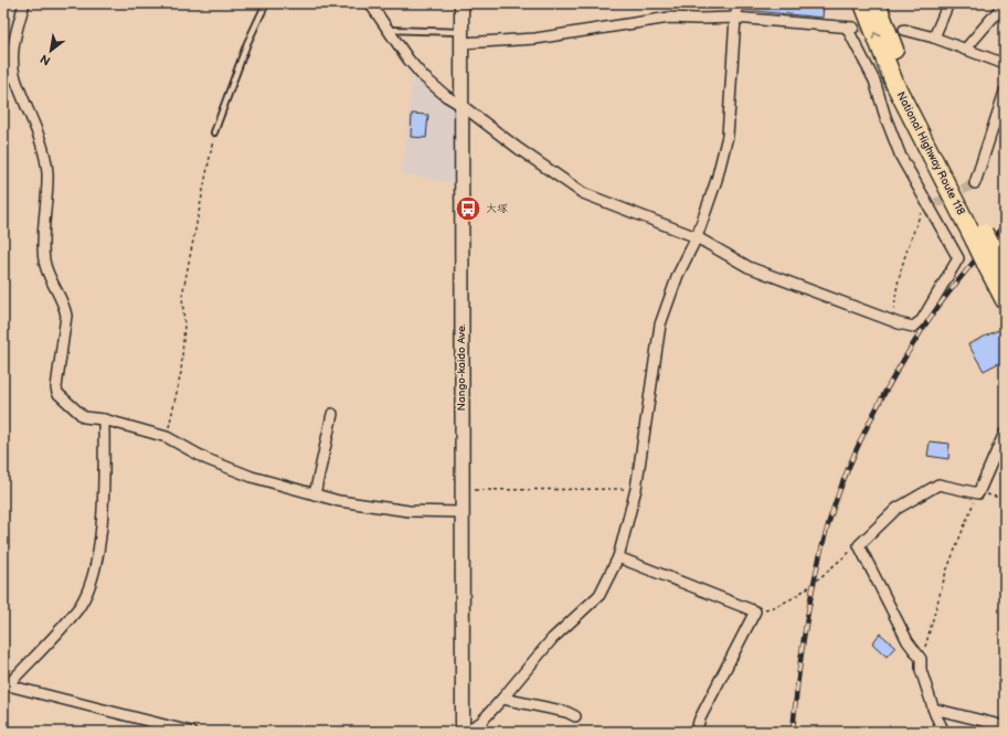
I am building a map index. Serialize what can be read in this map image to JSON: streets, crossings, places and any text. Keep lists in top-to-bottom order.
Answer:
{
  "streets": {
    "highway": ["National Highway Route 118"],
    "street": ["Nango-kaido Ave."]
  },
  "places": {
    "bus stop": ["大塚"]
  },
  "north": "bottom left"
}
